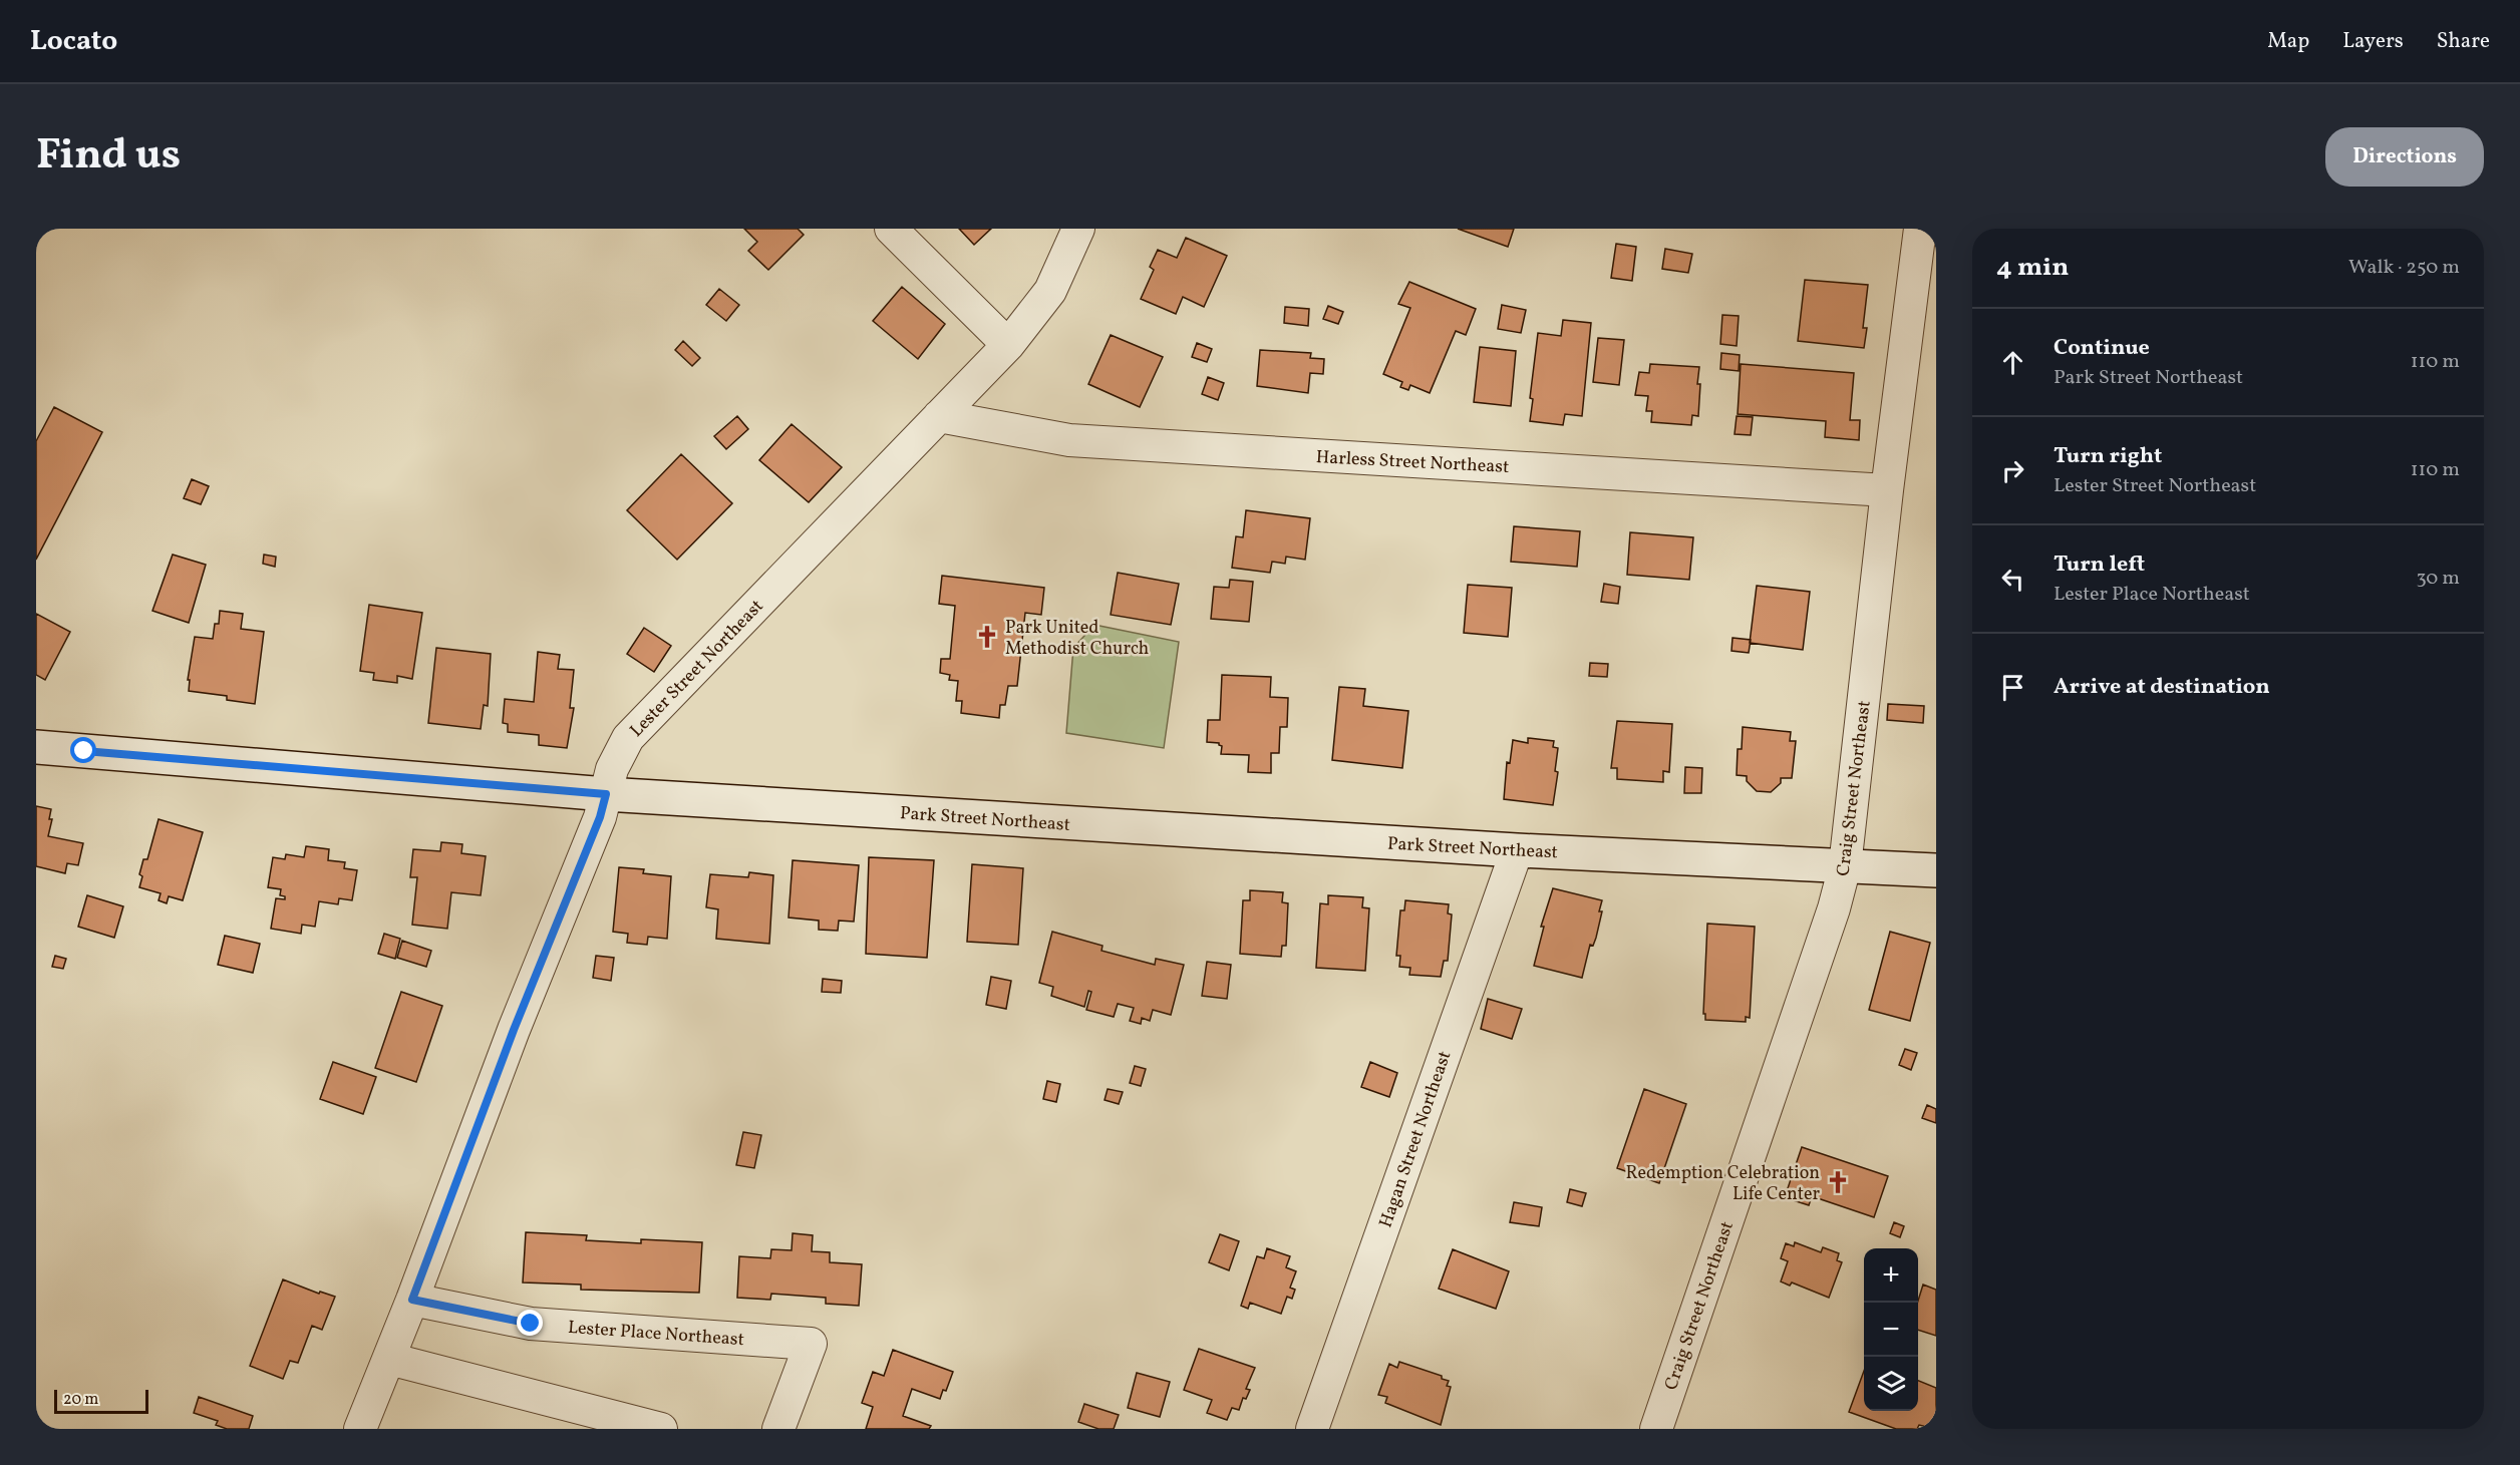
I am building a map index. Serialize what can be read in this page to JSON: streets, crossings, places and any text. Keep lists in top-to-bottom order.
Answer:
{
  "streets": {
    "street": [
      "Harless Street Northeast",
      "Lester Street Northeast",
      "Craig Street Northeast",
      "Park Street Northeast",
      "Hagan Street Northeast",
      "Lester Place Northeast"
    ]
  },
  "crossings": [
    ["Harless Street Northeast", "Lester Street Northeast"],
    ["Harless Street Northeast", "Craig Street Northeast"],
    ["Lester Street Northeast", "Park Street Northeast"],
    ["Lester Street Northeast", "Lester Place Northeast"],
    ["Craig Street Northeast", "Park Street Northeast"],
    ["Park Street Northeast", "Hagan Street Northeast"]
  ],
  "places": {
    "church": ["Park United Methodist Church", "Redemption Celebration Life Center"]
  },
  "scale_bar": "20 m",
  "page": {
    "header": "Locato",
    "nav": ["Map", "Layers", "Share"],
    "title": "Find us",
    "buttons": "Directions",
    "heading": ["4 min", "Walk · 250 m"],
    "list": [
      ["Continue", "Park Street Northeast", "110 m"],
      ["Turn right", "Lester Street Northeast", "110 m"],
      ["Turn left", "Lester Place Northeast", "30 m"],
      "Arrive at destination"
    ],
    "map_buttons": ["+", "−"],
    "scale": "20 m"
  }
}
